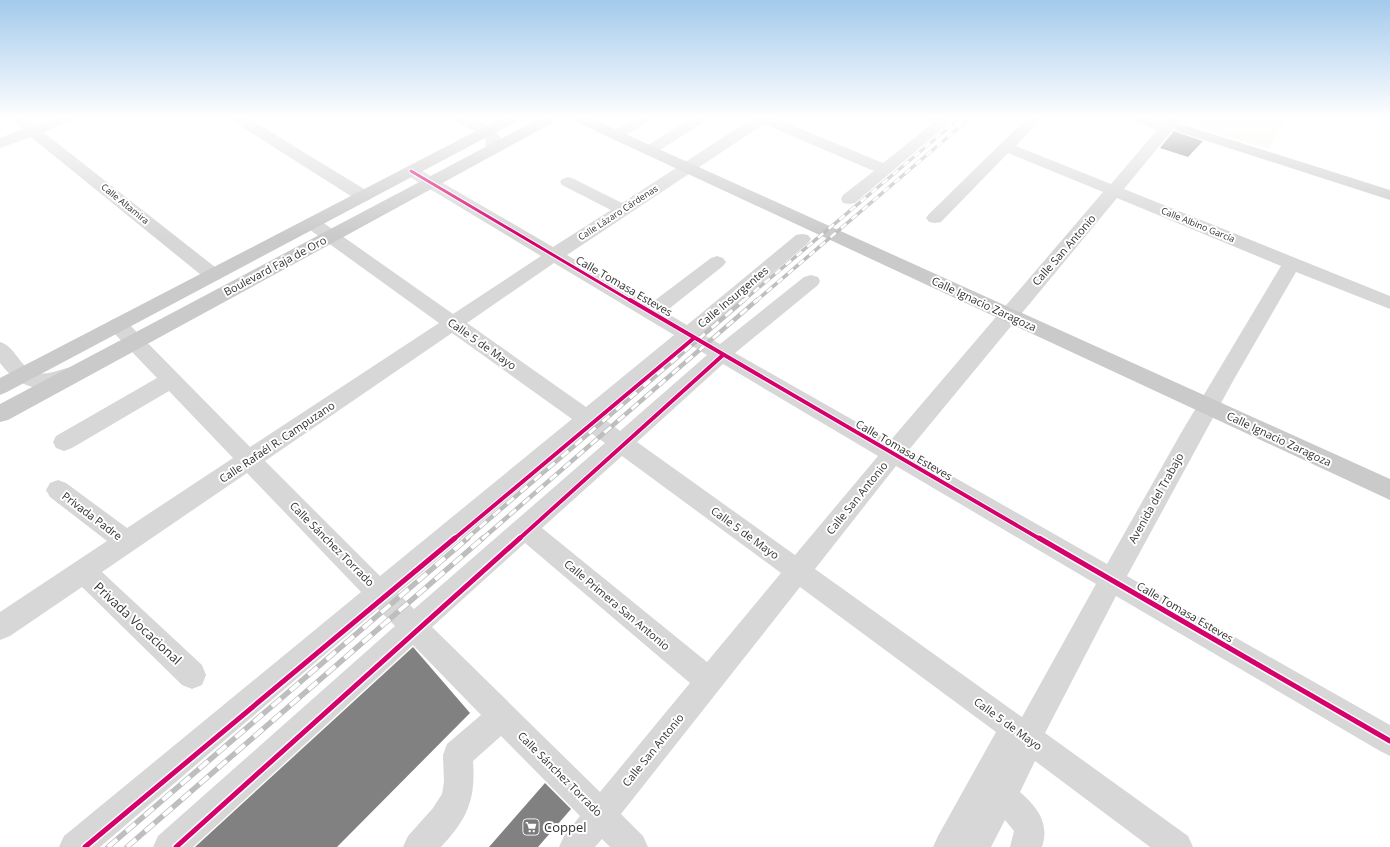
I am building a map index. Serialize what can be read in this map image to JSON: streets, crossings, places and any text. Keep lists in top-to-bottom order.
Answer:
{
  "streets": {
    "main road": ["Boulevard Faja de Oro", "Calle Ignacio Zaragoza"],
    "street": [
      "Calle Altamira",
      "Calle Lázaro Cárdenas",
      "Calle Albino García",
      "Calle San Antonio",
      "Calle Tomasa Esteves",
      "Calle Insurgentes",
      "Calle 5 de Mayo",
      "Calle Rafaél R. Campuzano",
      "Avenida del Trabajo",
      "Privada Padre",
      "Calle Sánchez Torrado",
      "Calle Primera San Antonio",
      "Privada Vocacional"
    ]
  },
  "crossings": [
    ["Calle Altamira", "Boulevard Faja de Oro"],
    ["Calle Lázaro Cárdenas", "Calle Tomasa Esteves"],
    ["Calle Lázaro Cárdenas", "Calle Ignacio Zaragoza"],
    ["Calle Lázaro Cárdenas", "Calle Rafaél R. Campuzano"],
    ["Calle Albino García", "Calle San Antonio"],
    ["Calle Albino García", "Avenida del Trabajo"],
    ["Calle San Antonio", "Calle Tomasa Esteves"],
    ["Calle San Antonio", "Calle Ignacio Zaragoza"],
    ["Calle San Antonio", "Calle 5 de Mayo"],
    ["Calle San Antonio", "Calle Sánchez Torrado"],
    ["Calle San Antonio", "Calle Primera San Antonio"],
    ["Boulevard Faja de Oro", "Calle Tomasa Esteves"],
    ["Boulevard Faja de Oro", "Calle 5 de Mayo"],
    ["Boulevard Faja de Oro", "Calle Sánchez Torrado"],
    ["Calle Tomasa Esteves", "Calle Insurgentes"],
    ["Calle Tomasa Esteves", "Calle Rafaél R. Campuzano"],
    ["Calle Tomasa Esteves", "Avenida del Trabajo"],
    ["Calle Insurgentes", "Calle 5 de Mayo"],
    ["Calle Insurgentes", "Calle Sánchez Torrado"],
    ["Calle Ignacio Zaragoza", "Avenida del Trabajo"],
    ["Calle 5 de Mayo", "Calle Rafaél R. Campuzano"],
    ["Calle 5 de Mayo", "Avenida del Trabajo"],
    ["Calle Rafaél R. Campuzano", "Privada Padre"],
    ["Calle Rafaél R. Campuzano", "Calle Sánchez Torrado"],
    ["Calle Rafaél R. Campuzano", "Privada Vocacional"]
  ],
  "places": {
    "supermarket": ["Coppel"]
  }
}
